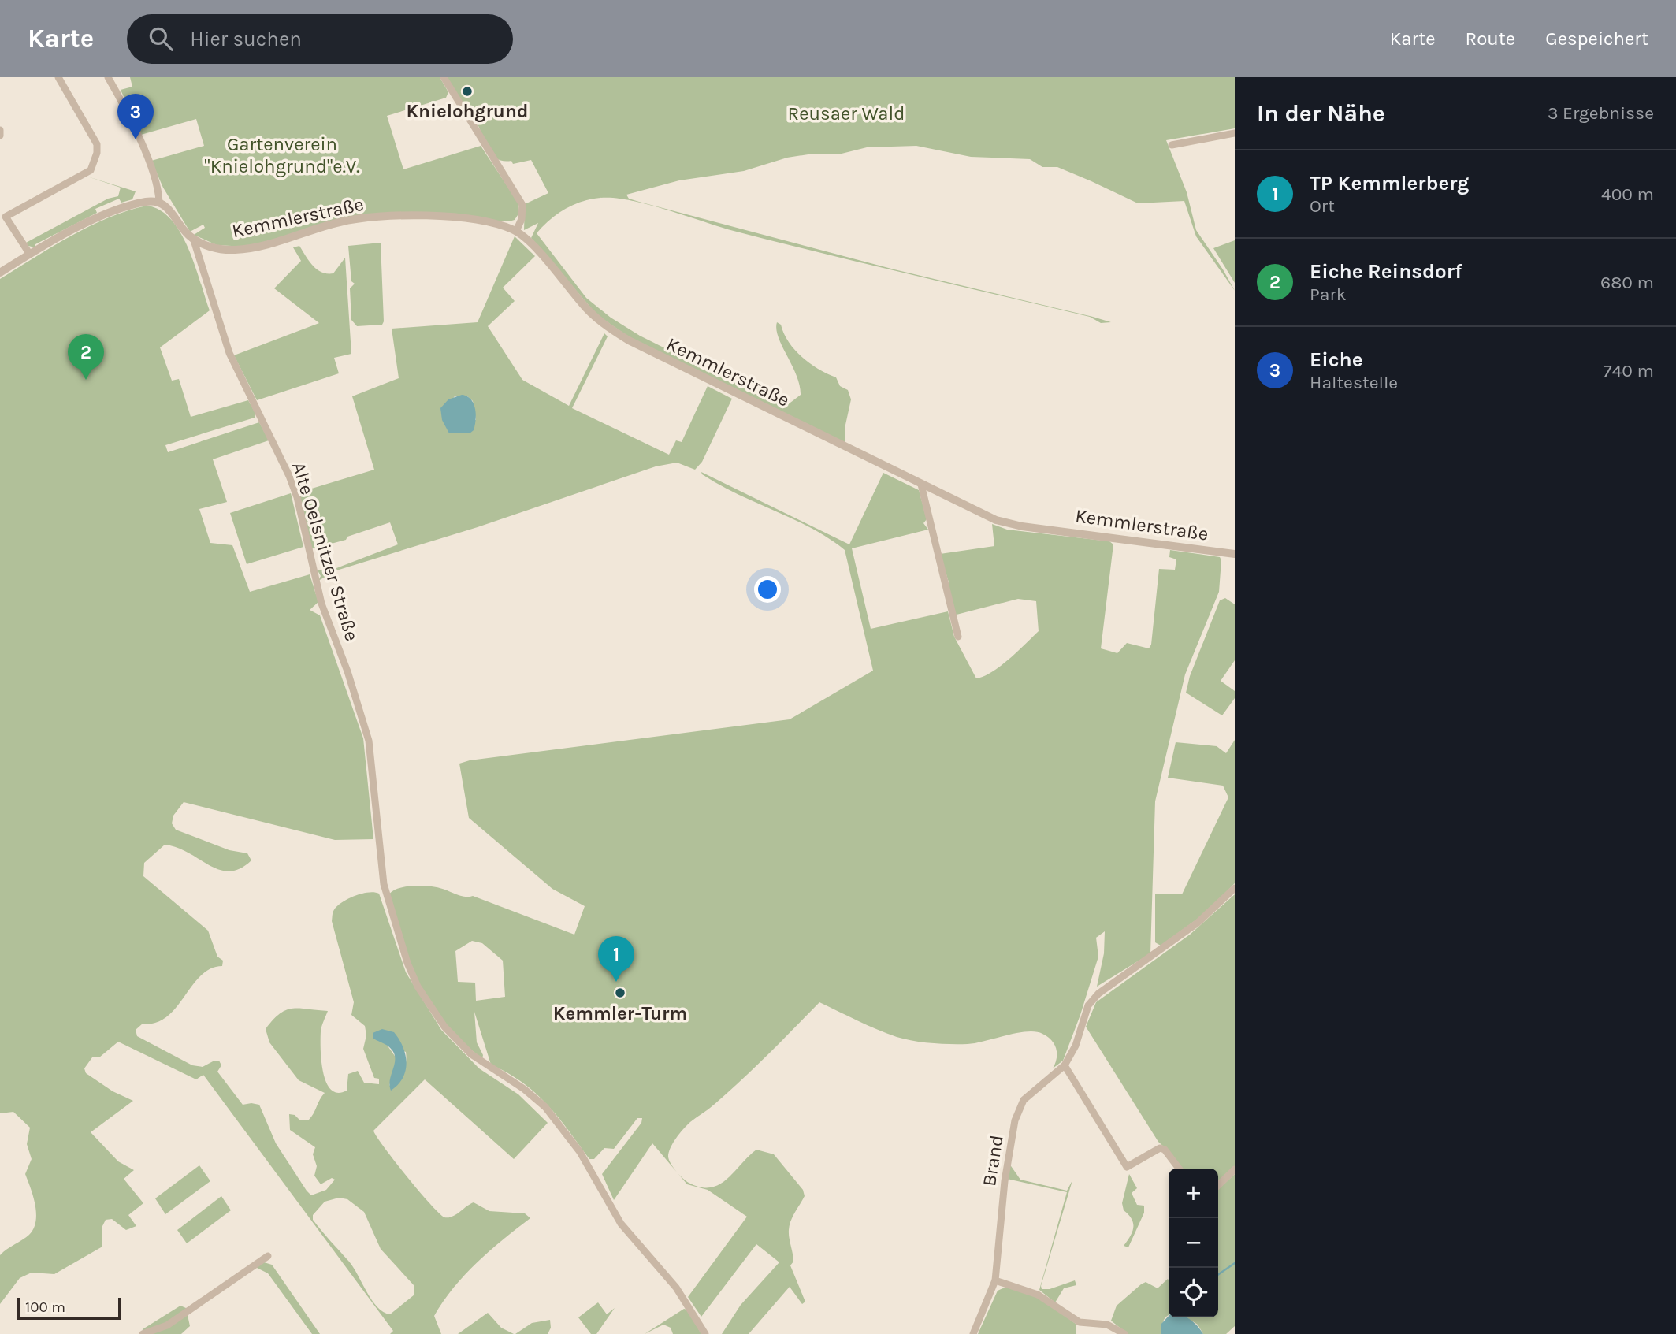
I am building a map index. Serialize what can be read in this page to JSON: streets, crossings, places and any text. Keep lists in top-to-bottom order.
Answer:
{
  "streets": {
    "street": ["Kemmlerstraße", "Alte Oelsnitzer Straße", "Brand"]
  },
  "crossings": [
    ["Kemmlerstraße", "Alte Oelsnitzer Straße"]
  ],
  "parks": ["Reusaer Wald", "Gartenverein \"Knielohgrund\"e.V."],
  "places": ["Knielohgrund", "Kemmler-Turm"],
  "scale_bar": "100 m",
  "page": {
    "header": "Karte",
    "search": "Hier suchen",
    "nav": ["Karte", "Route", "Gespeichert"],
    "heading": ["In der Nähe", "3 Ergebnisse"],
    "pins": ["3", "2", "1"],
    "list": [
      {
        "mark": "1",
        "name": "TP Kemmlerberg",
        "note": "Ort",
        "value": "400 m"
      },
      {
        "mark": "2",
        "name": "Eiche Reinsdorf",
        "note": "Park",
        "value": "680 m"
      },
      {
        "mark": "3",
        "name": "Eiche",
        "note": "Haltestelle",
        "value": "740 m"
      }
    ],
    "map_buttons": ["+", "−"],
    "scale": "100 m"
  }
}
